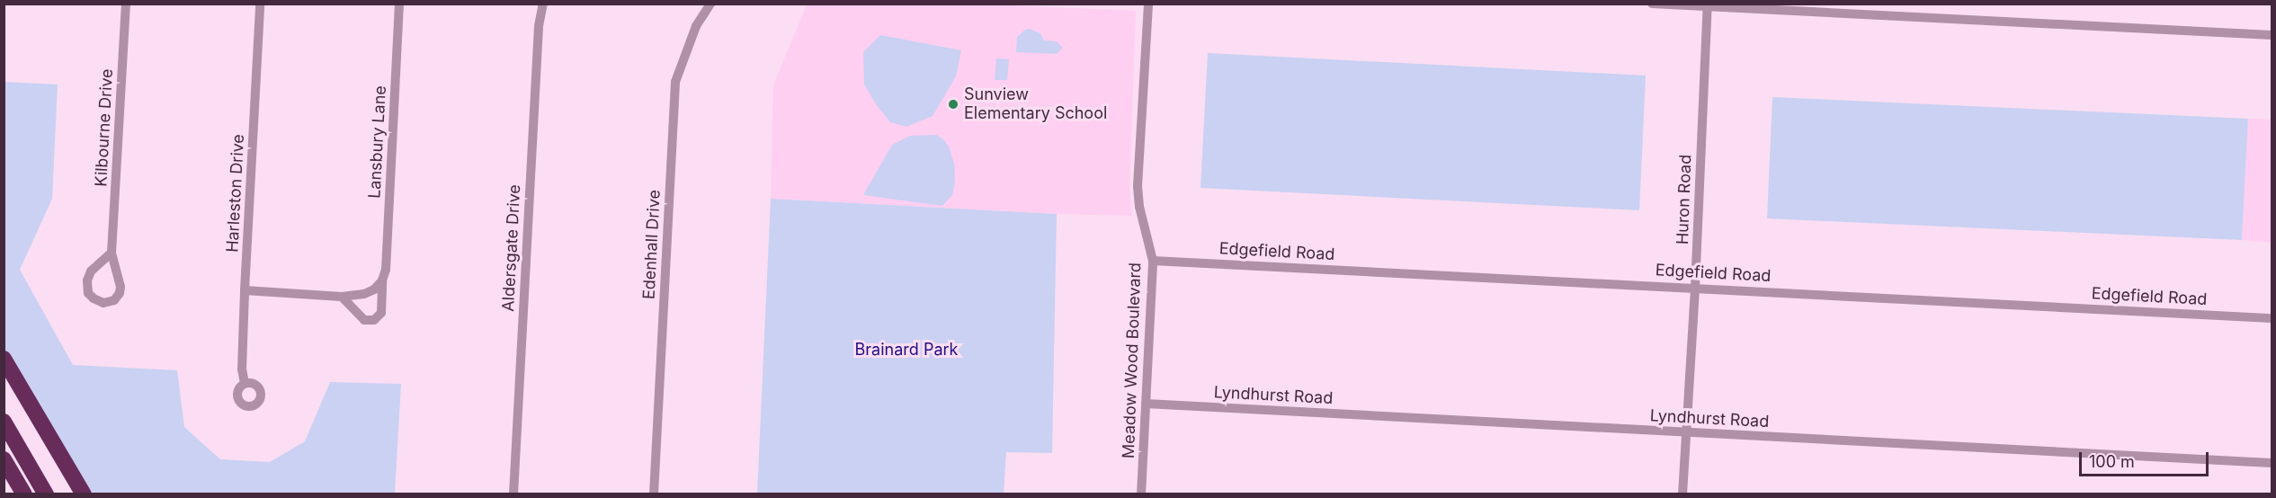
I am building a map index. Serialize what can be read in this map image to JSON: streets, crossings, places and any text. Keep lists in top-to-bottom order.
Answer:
{
  "streets": {
    "street": [
      "Kilbourne Drive",
      "Lansbury Lane",
      "Harleston Drive",
      "Huron Road",
      "Edenhall Drive",
      "Aldersgate Drive",
      "Edgefield Road",
      "Meadow Wood Boulevard",
      "Lyndhurst Road"
    ]
  },
  "crossings": [
    ["Huron Road", "Edgefield Road"],
    ["Huron Road", "Lyndhurst Road"],
    ["Edgefield Road", "Meadow Wood Boulevard"],
    ["Meadow Wood Boulevard", "Lyndhurst Road"]
  ],
  "parks": ["Brainard Park"],
  "places": ["Sunview Elementary School"],
  "scale_bar": "100 m"
}
